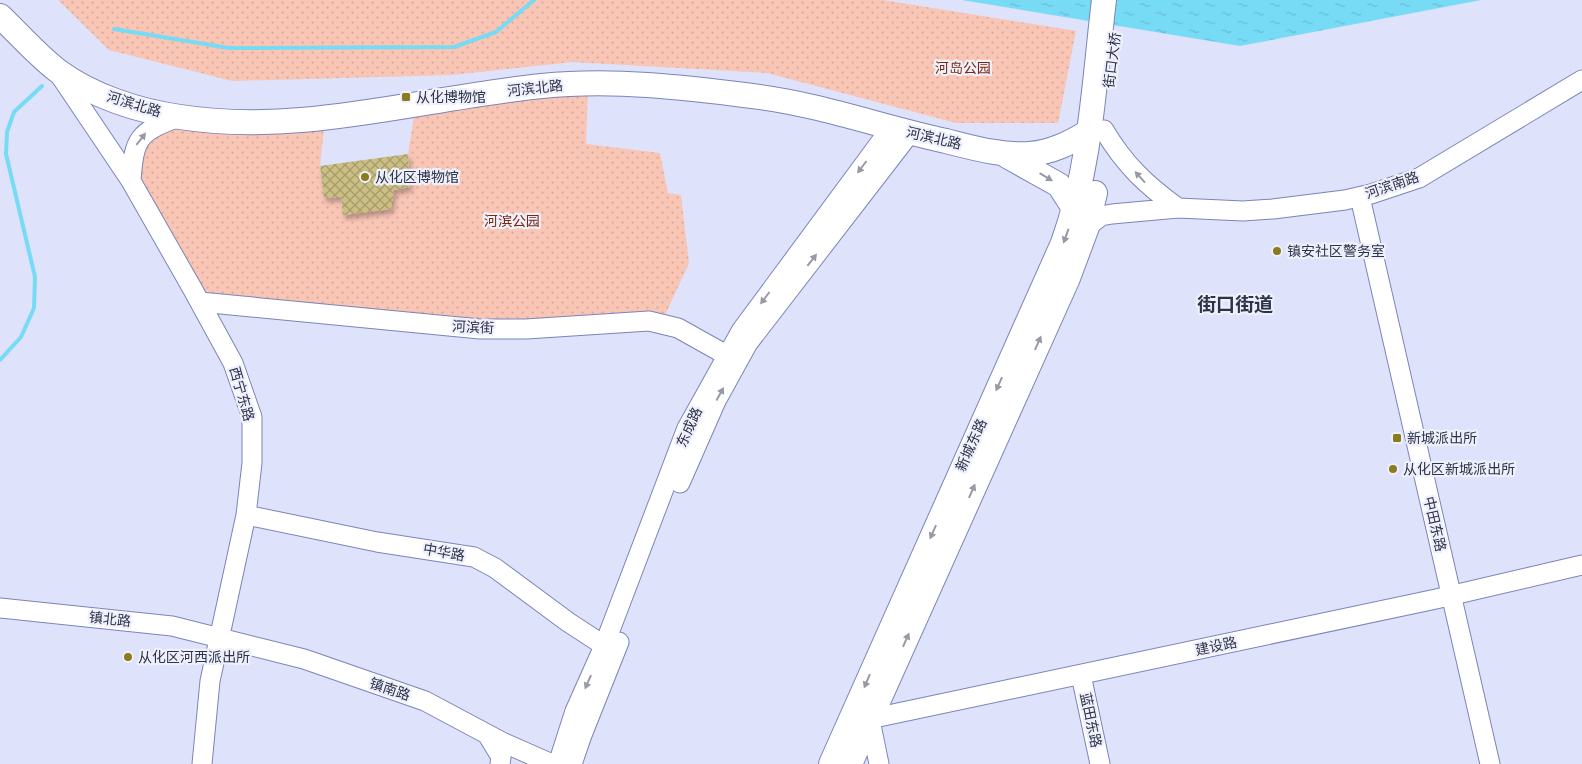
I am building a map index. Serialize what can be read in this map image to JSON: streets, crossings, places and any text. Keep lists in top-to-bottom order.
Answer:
{
  "streets": {
    "main road": ["街口大桥", "河滨北路", "新城东路"],
    "street": [
      "河滨南路",
      "河滨街",
      "西宁东路",
      "东成路",
      "中田东路",
      "中华路",
      "镇北路",
      "建设路",
      "镇南路",
      "蓝田东路"
    ]
  },
  "crossings": [
    ["街口大桥", "河滨北路"],
    ["街口大桥", "新城东路"],
    ["河滨北路", "河滨南路"],
    ["河滨北路", "西宁东路"],
    ["河滨北路", "东成路"],
    ["河滨北路", "新城东路"],
    ["河滨南路", "新城东路"],
    ["河滨南路", "中田东路"],
    ["河滨街", "西宁东路"],
    ["河滨街", "东成路"],
    ["西宁东路", "中华路"],
    ["西宁东路", "镇北路"],
    ["西宁东路", "镇南路"],
    ["东成路", "中华路"],
    ["新城东路", "建设路"],
    ["中田东路", "建设路"],
    ["镇北路", "镇南路"],
    ["建设路", "蓝田东路"]
  ],
  "districts": ["街口街道"],
  "parks": ["河岛公园", "河滨公园"],
  "places": {
    "transit": ["从化博物馆", "新城派出所"],
    "other": [
      "从化区博物馆",
      "镇安社区警务室",
      "从化区新城派出所",
      "从化区河西派出所"
    ]
  }
}
